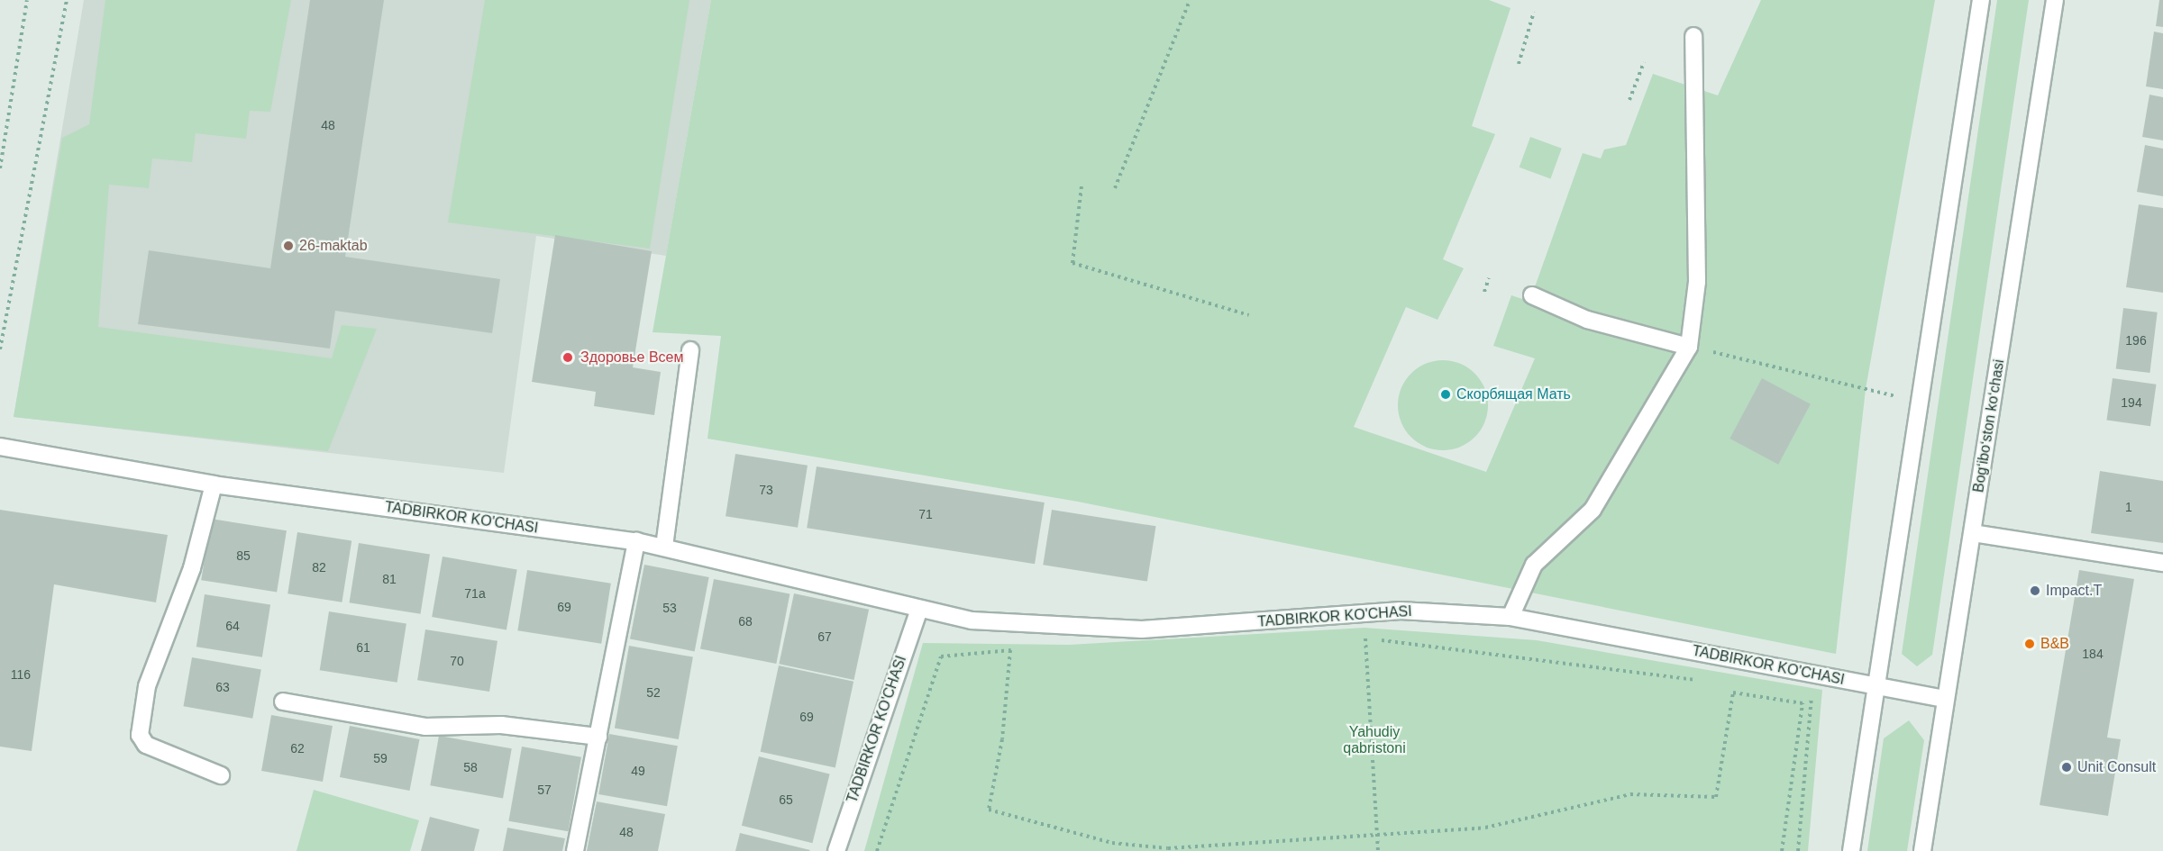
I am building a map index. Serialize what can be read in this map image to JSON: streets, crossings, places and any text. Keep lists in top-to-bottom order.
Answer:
{
  "streets": {
    "street": ["Bogʻiboʻston koʻchasi", "TADBIRKOR KO'CHASI"]
  },
  "crossings": [
    ["Bogʻiboʻston koʻchasi", "TADBIRKOR KO'CHASI"]
  ],
  "parks": ["Yahudiy qabristoni"],
  "places": [
    "26-maktab",
    "Здоровье Всем",
    "Скорбящая Мать",
    "Impact.T",
    "B&B",
    "Unit Consult"
  ],
  "house_numbers": [
    "48",
    "196",
    "194",
    "73",
    "1",
    "71",
    "85",
    "82",
    "81",
    "71a",
    "69",
    "53",
    "68",
    "64",
    "67",
    "61",
    "184",
    "70",
    "116",
    "63",
    "52",
    "69",
    "62",
    "59",
    "58",
    "49",
    "57",
    "65",
    "48"
  ]
}
